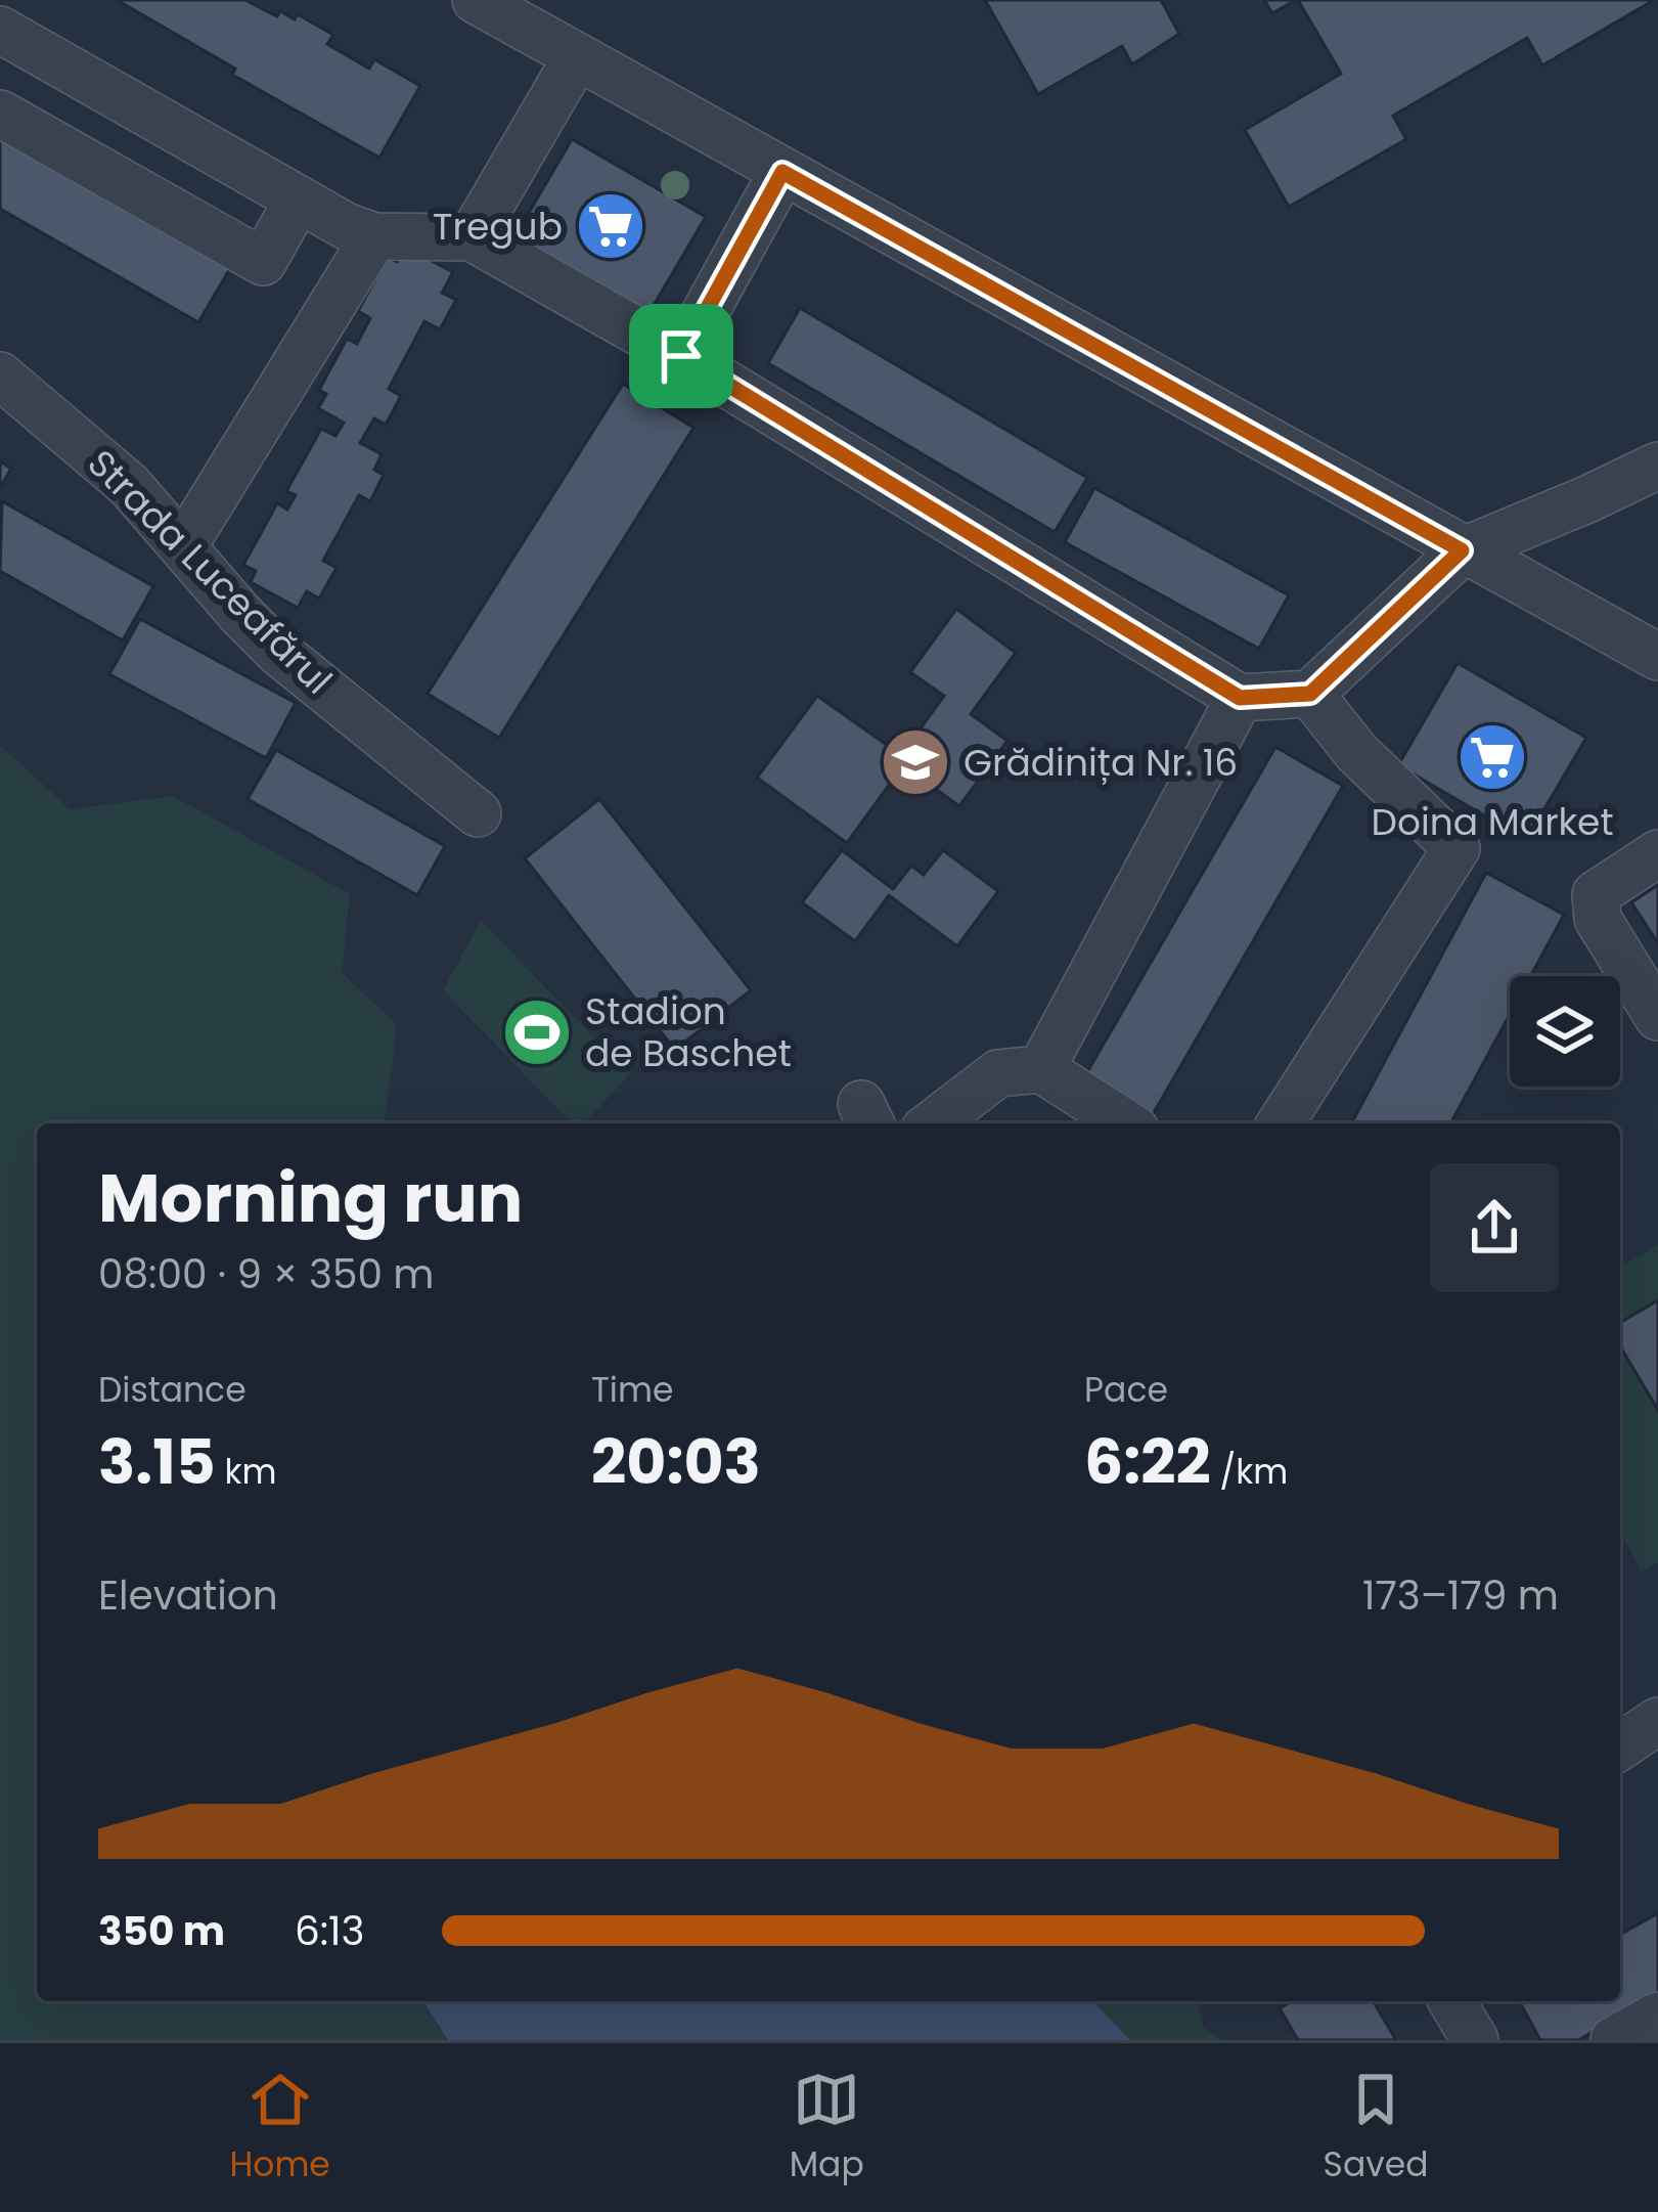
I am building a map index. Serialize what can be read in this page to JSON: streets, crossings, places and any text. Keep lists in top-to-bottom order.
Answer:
{
  "streets": {
    "street": ["Strada Luceafărul"]
  },
  "places": {
    "supermarket": ["Tregub", "Doina Market"],
    "school or university": ["Grădinița Nr. 16"],
    "sports": ["Stadion de Baschet"]
  },
  "page": {
    "heading": ["Morning run", "08:00 · 9 × 350 m"],
    "stats": [
      ["Distance", "3.15 km"],
      ["Time", "20:03"],
      ["Pace", "6:22 /km"]
    ],
    "chart": ["Elevation", "173–179 m"],
    "list": [
      {
        "name": "350 m",
        "note": "6:13"
      }
    ],
    "tabs": ["Home", "Map", "Saved"]
  }
}
